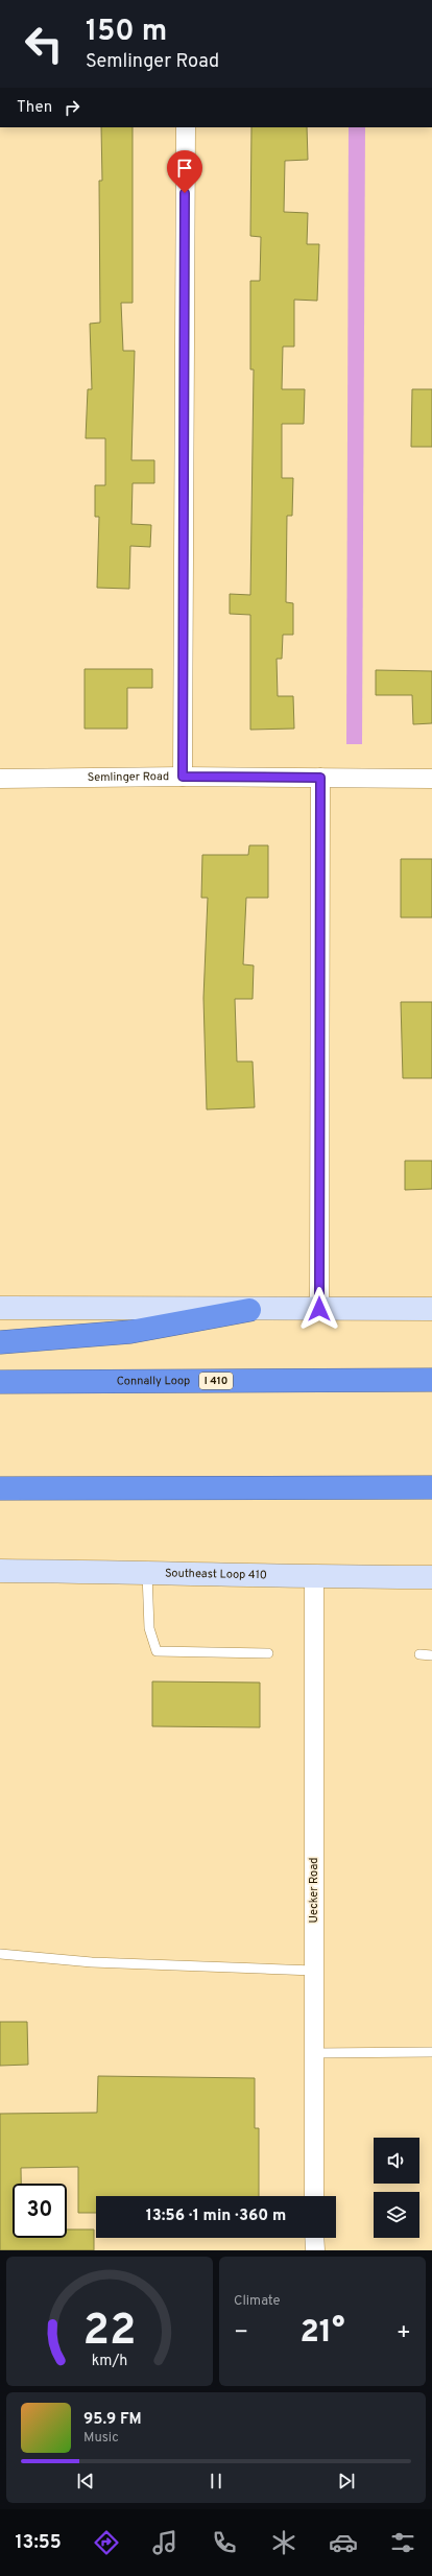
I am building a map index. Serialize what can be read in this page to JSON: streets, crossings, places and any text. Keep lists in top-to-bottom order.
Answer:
{
  "streets": {
    "highway": ["Connally Loop", "I 410"],
    "main road": ["Southeast Loop 410"],
    "street": ["Semlinger Road", "Uecker Road"]
  },
  "crossings": [
    ["Southeast Loop 410", "Uecker Road"]
  ],
  "page": {
    "turn": ["150 m", "Semlinger Road"],
    "then": "Then",
    "limit": "30",
    "trip": "13:56 · 1 min · 360 m",
    "tile": "Climate",
    "heat": ["−", "21°", "+"],
    "song": ["95.9 FM", "Music"],
    "tabs": "13:55",
    "gauge": ["22", "km/h"]
  }
}
